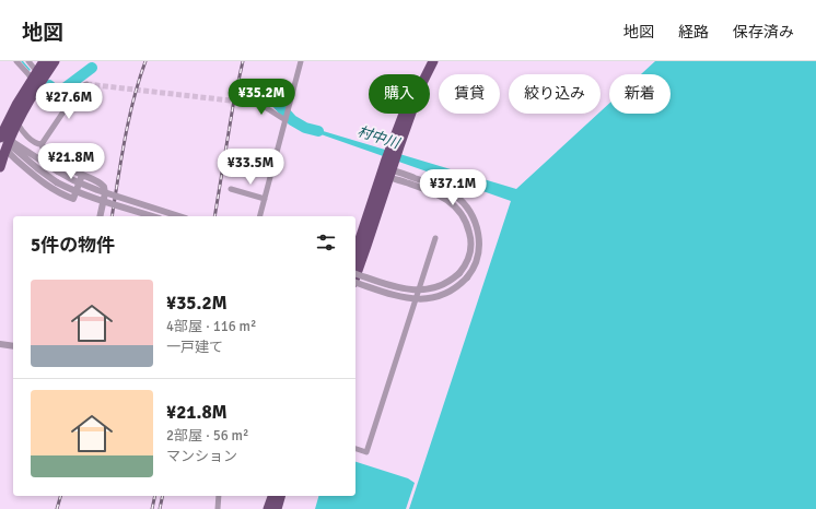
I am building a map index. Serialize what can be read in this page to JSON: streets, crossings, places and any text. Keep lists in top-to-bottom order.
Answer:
{
  "water": ["村中川"],
  "page": {
    "header": "地図",
    "nav": ["地図", "経路", "保存済み"],
    "chip": [
      "購入",
      "賃貸",
      "絞り込み",
      "新着"
    ],
    "price": [
      "¥35.2M",
      "¥27.6M",
      "¥21.8M",
      "¥33.5M",
      "¥37.1M"
    ],
    "heading": "5件の物件",
    "list": [
      {
        "name": "¥35.2M",
        "note": "4部屋 · 116 m² · 一戸建て"
      },
      {
        "name": "¥21.8M",
        "note": "2部屋 · 56 m² · マンション"
      }
    ]
  }
}
